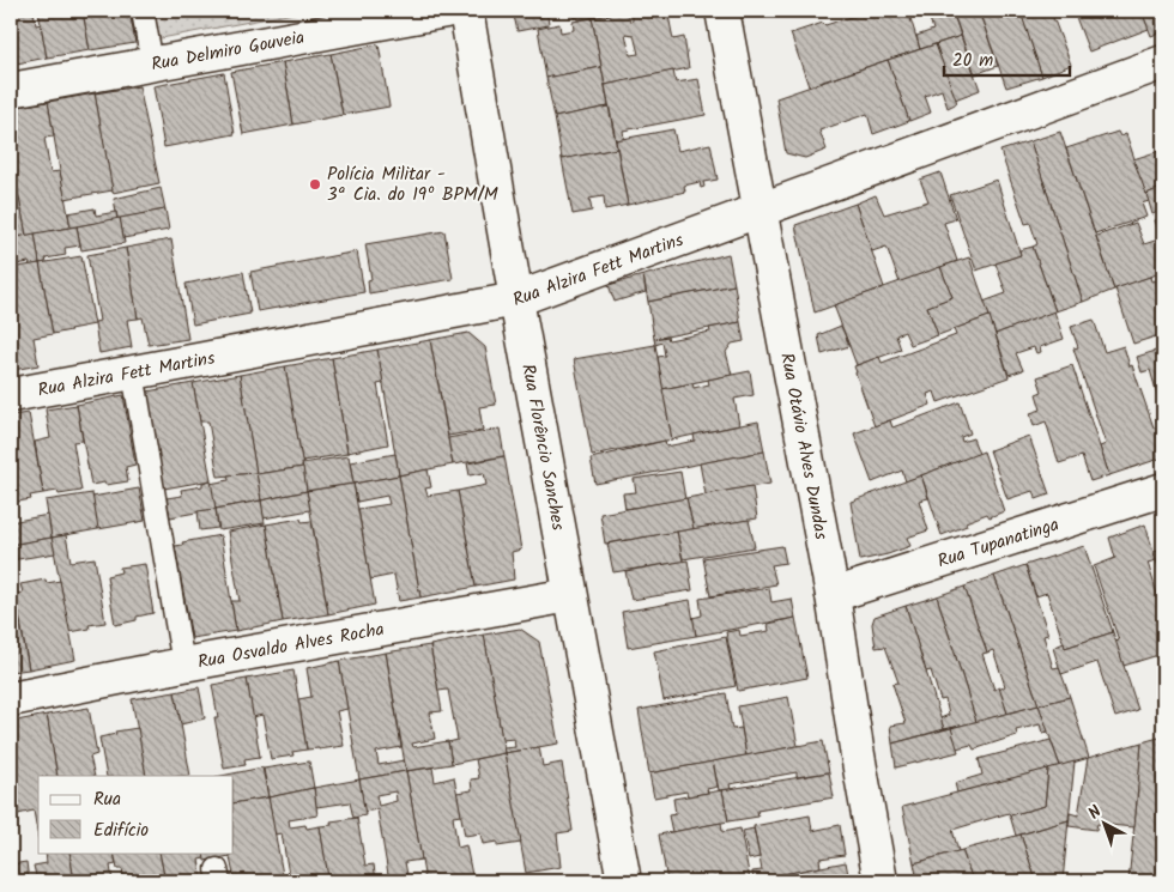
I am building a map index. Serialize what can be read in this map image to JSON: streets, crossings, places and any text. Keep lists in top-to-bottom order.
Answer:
{
  "streets": {
    "street": [
      "Rua Delmiro Gouveia",
      "Rua Alzira Fett Martins",
      "Rua Otávio Alves Dundas",
      "Rua Florêncio Sanches",
      "Rua Tupanatinga",
      "Rua Osvaldo Alves Rocha"
    ]
  },
  "crossings": [
    ["Rua Alzira Fett Martins", "Rua Otávio Alves Dundas"],
    ["Rua Alzira Fett Martins", "Rua Florêncio Sanches"],
    ["Rua Otávio Alves Dundas", "Rua Tupanatinga"],
    ["Rua Florêncio Sanches", "Rua Osvaldo Alves Rocha"]
  ],
  "places": ["Polícia Militar - 3ª Cia. do 19º BPM/M"],
  "legend": ["Rua", "Edifício"],
  "scale_bar": "20 m",
  "north": "top left"
}
